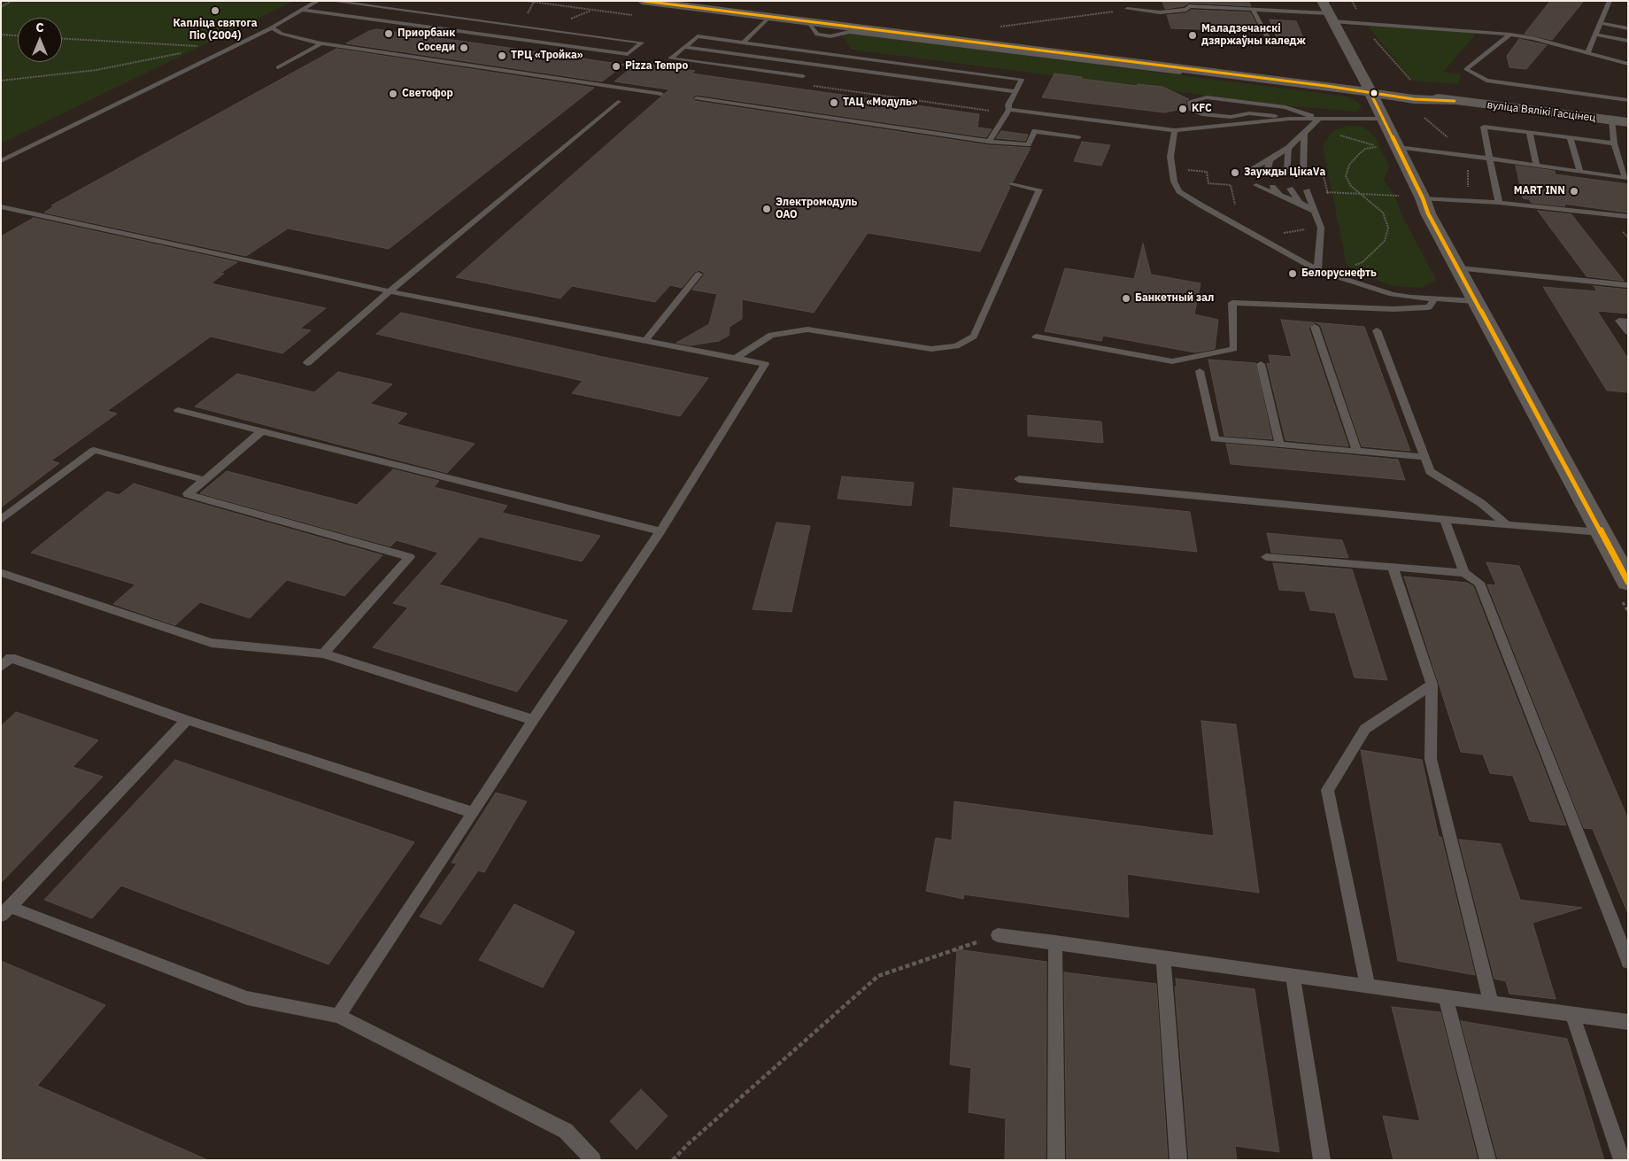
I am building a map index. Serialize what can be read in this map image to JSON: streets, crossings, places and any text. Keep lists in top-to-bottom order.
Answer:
{
  "streets": {
    "main road": ["вуліца Вялікі Гасцінец"]
  },
  "places": [
    "Капліца святога Піо (2004)",
    "Приорбанк",
    "Маладзечанскі дзяржаўны каледж",
    "Соседи",
    "ТРЦ «Тройка»",
    "Pizza Tempo",
    "Светофор",
    "ТАЦ «Модуль»",
    "KFC",
    "Заужды ЦікаVа",
    "MART INN",
    "Электромодуль ОАО",
    "Белоруснефть",
    "Банкетный зал"
  ],
  "north": "top"
}
